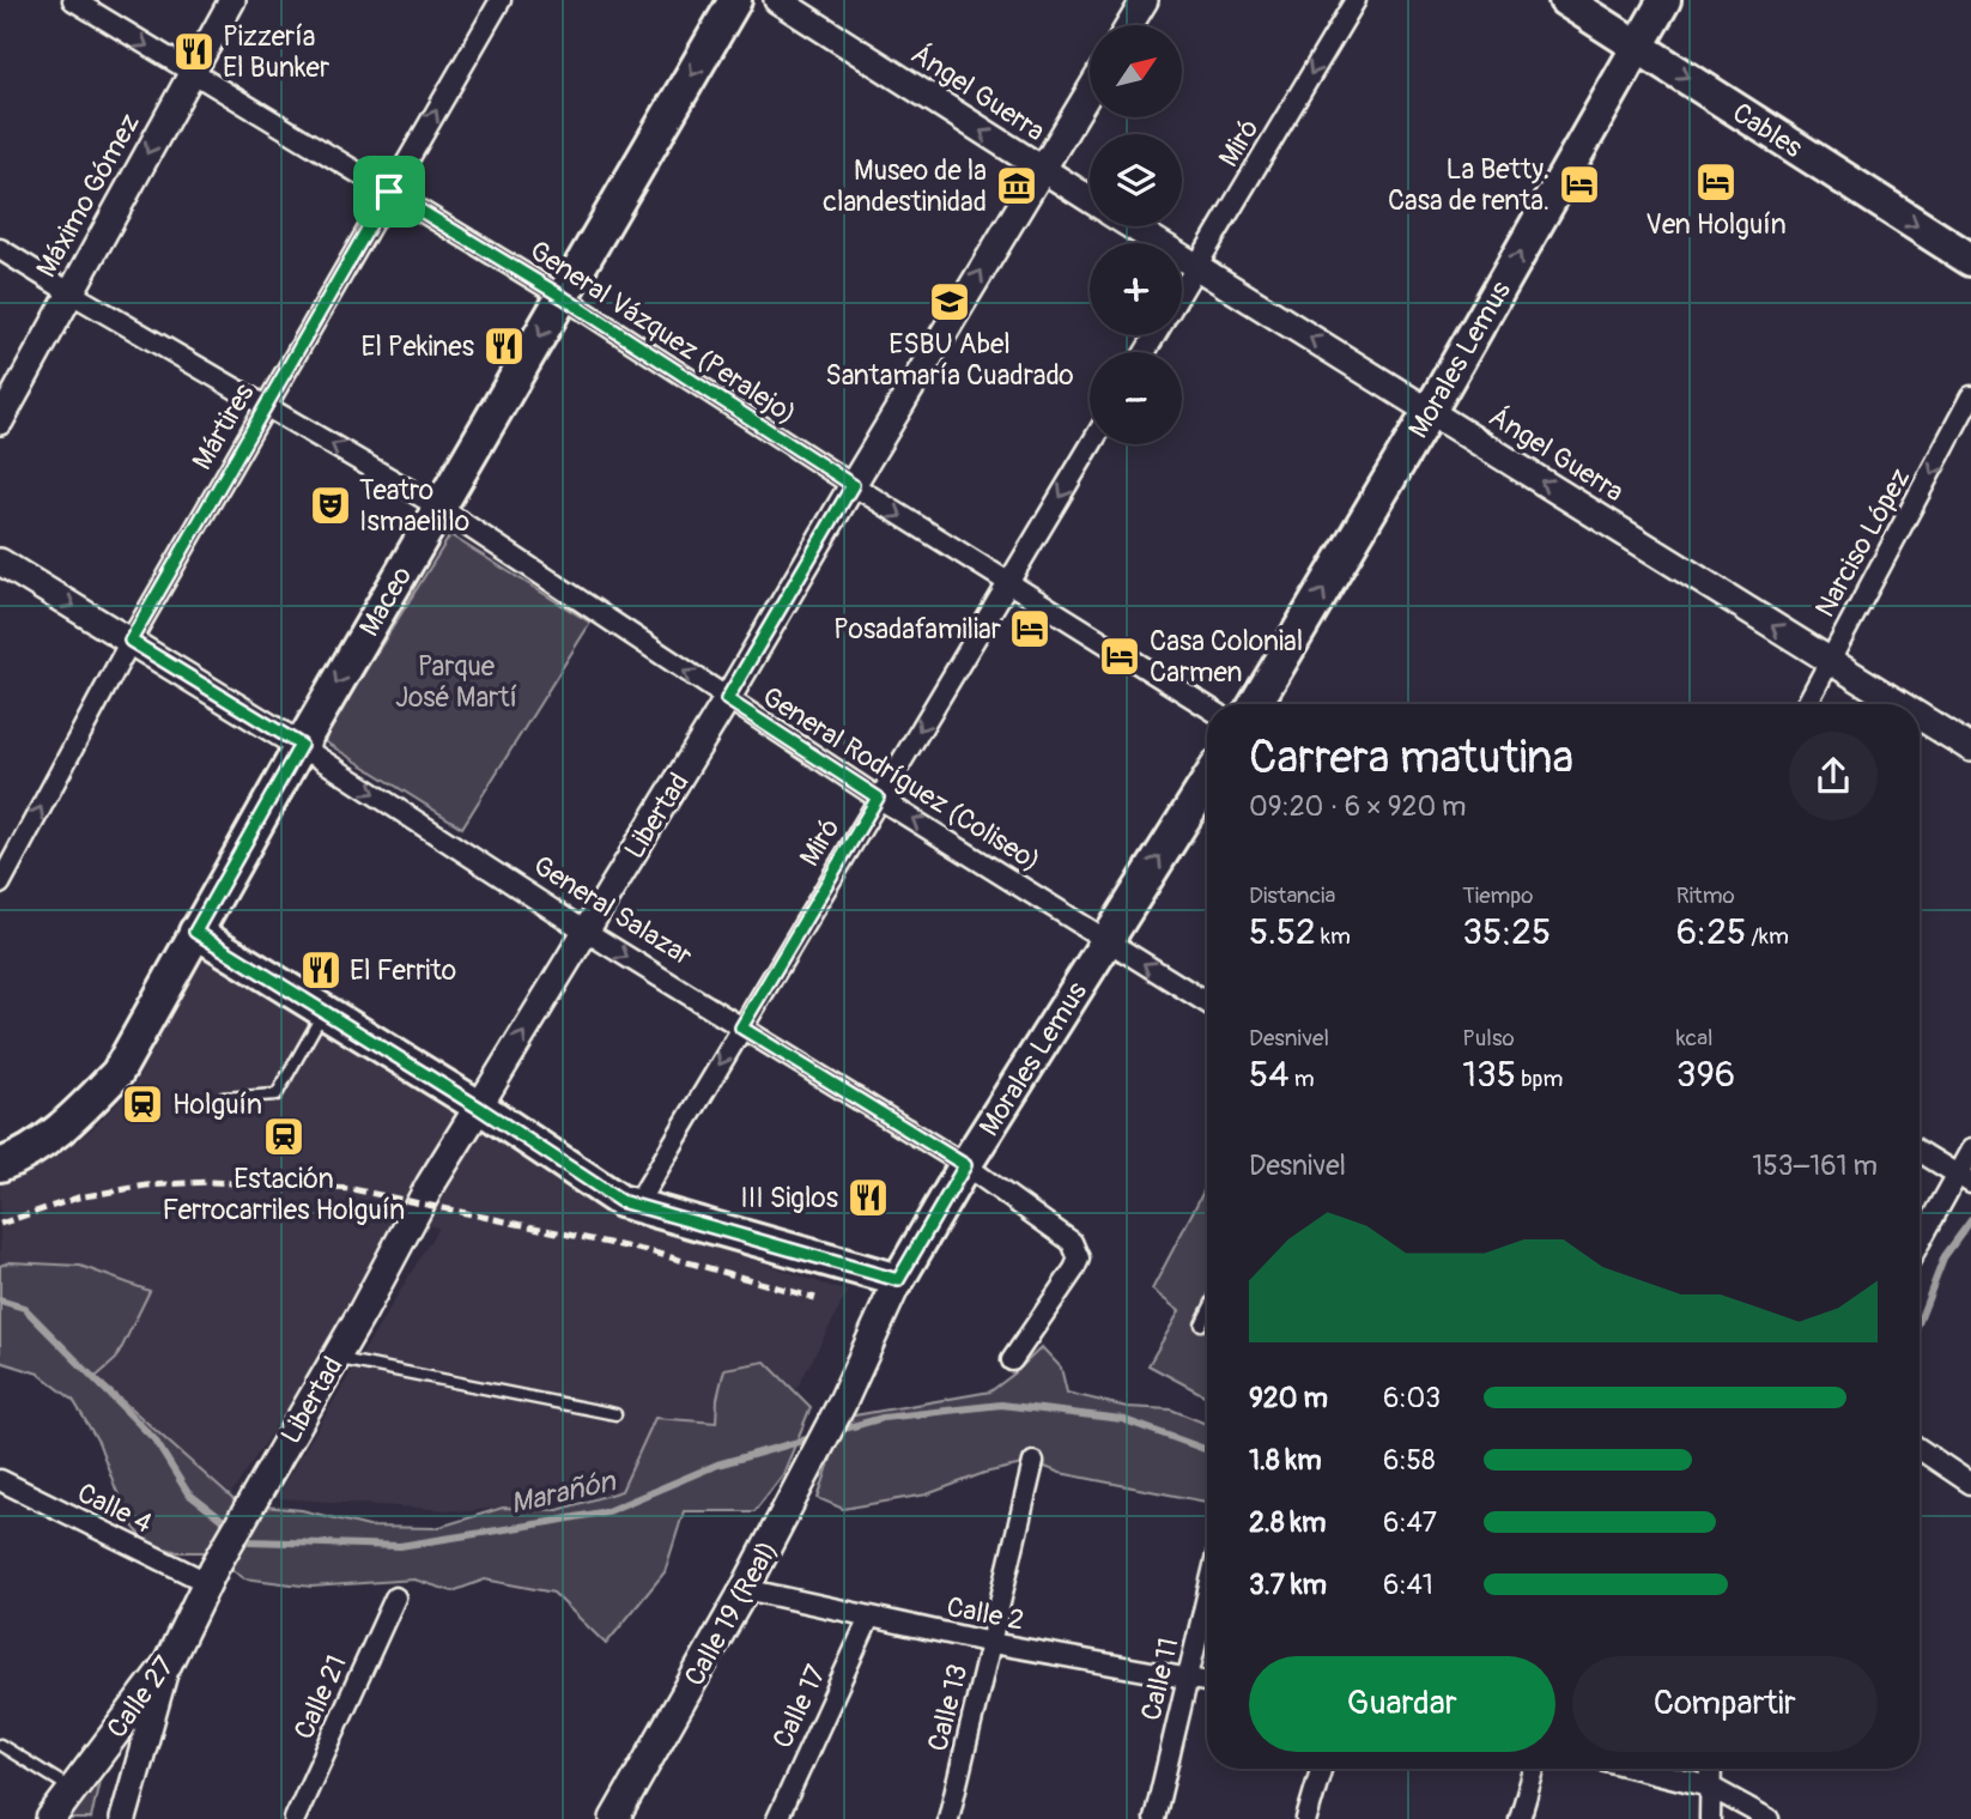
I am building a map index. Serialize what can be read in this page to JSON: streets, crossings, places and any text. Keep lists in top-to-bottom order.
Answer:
{
  "streets": {
    "main road": [
      "Cables",
      "Morales Lemus",
      "Maceo",
      "Libertad",
      "Calle 19 (Real)",
      "Calle 27"
    ],
    "street": [
      "Ángel Guerra",
      "Miró",
      "Máximo Gómez",
      "General Vázquez (Peralejo)",
      "Mártires",
      "Narciso López",
      "General Rodríguez (Coliseo)",
      "General Salazar",
      "Calle 4",
      "Calle 2",
      "Calle 11",
      "Calle 21",
      "Calle 17",
      "Calle 13"
    ]
  },
  "crossings": [
    ["Ángel Guerra", "Miró"],
    ["Ángel Guerra", "Morales Lemus"],
    ["Ángel Guerra", "Narciso López"],
    ["Ángel Guerra", "Libertad"],
    ["Cables", "Morales Lemus"],
    ["Miró", "General Vázquez (Peralejo)"],
    ["Miró", "General Rodríguez (Coliseo)"],
    ["Miró", "General Salazar"],
    ["Máximo Gómez", "General Vázquez (Peralejo)"],
    ["Máximo Gómez", "General Rodríguez (Coliseo)"],
    ["General Vázquez (Peralejo)", "Mártires"],
    ["General Vázquez (Peralejo)", "Maceo"],
    ["General Vázquez (Peralejo)", "Libertad"],
    ["Morales Lemus", "General Rodríguez (Coliseo)"],
    ["Morales Lemus", "General Salazar"],
    ["Morales Lemus", "Calle 19 (Real)"],
    ["Mártires", "General Rodríguez (Coliseo)"],
    ["Mártires", "General Salazar"],
    ["Maceo", "General Rodríguez (Coliseo)"],
    ["Maceo", "General Salazar"],
    ["General Rodríguez (Coliseo)", "Libertad"],
    ["Libertad", "General Salazar"],
    ["Libertad", "Calle 4"],
    ["Libertad", "Calle 27"],
    ["Calle 4", "Calle 27"],
    ["Calle 19 (Real)", "Calle 2"],
    ["Calle 2", "Calle 11"],
    ["Calle 2", "Calle 17"],
    ["Calle 2", "Calle 13"]
  ],
  "one_way": [
    "Ángel Guerra",
    "Cables",
    "Miró",
    "Máximo Gómez",
    "Morales Lemus",
    "Mártires",
    "Narciso López",
    "Maceo",
    "General Rodríguez (Coliseo)",
    "General Salazar"
  ],
  "water": ["Marañón"],
  "parks": ["Parque José Martí"],
  "places": {
    "restaurant": [
      "Pizzería El Bunker",
      "El Pekines",
      "El Ferrito",
      "III Siglos"
    ],
    "hotel": [
      "Ven Holguín",
      "La Betty. Casa de renta.",
      "Posadafamiliar",
      "Casa Colonial Carmen"
    ],
    "museum": ["Museo de la clandestinidad"],
    "school or university": ["ESBU Abel Santamaría Cuadrado"],
    "theatre": ["Teatro Ismaelillo"],
    "station": ["Holguín", "Estación Ferrocarriles Holguín"]
  },
  "north": "top right",
  "page": {
    "map_buttons": ["+", "−"],
    "heading": ["Carrera matutina", "09:20 · 6 × 920 m"],
    "stats": [
      ["Distancia", "5.52 km"],
      ["Tiempo", "35:25"],
      ["Ritmo", "6:25 /km"],
      ["Desnivel", "54 m"],
      ["Pulso", "135 bpm"],
      ["kcal", "396"]
    ],
    "chart": ["Desnivel", "153–161 m"],
    "list": [
      {
        "name": "920 m",
        "note": "6:03"
      },
      {
        "name": "1.8 km",
        "note": "6:58"
      },
      {
        "name": "2.8 km",
        "note": "6:47"
      },
      {
        "name": "3.7 km",
        "note": "6:41"
      }
    ],
    "buttons": ["Guardar", "Compartir"]
  }
}
